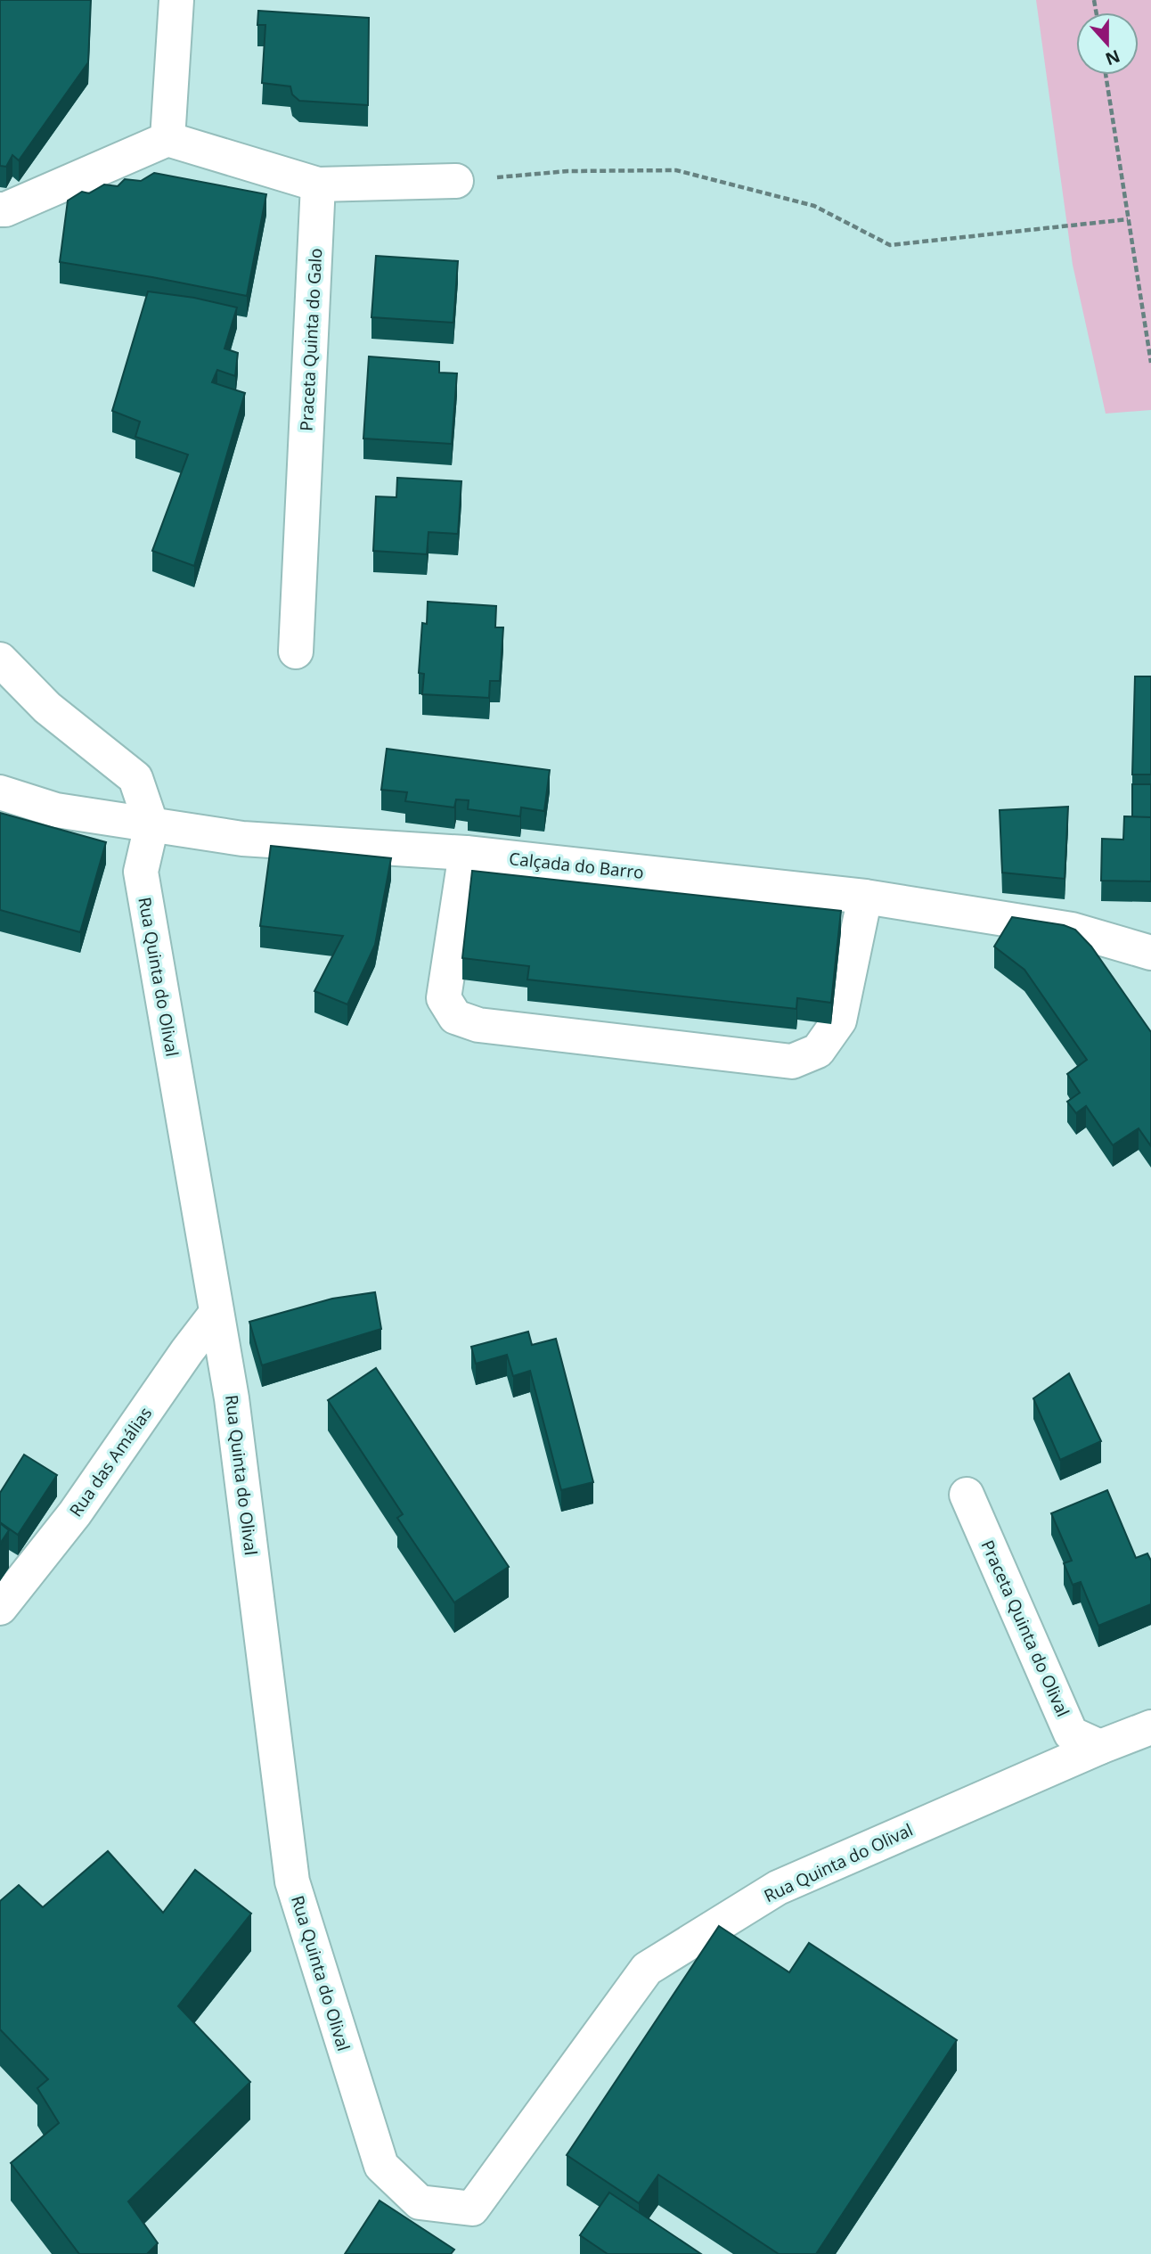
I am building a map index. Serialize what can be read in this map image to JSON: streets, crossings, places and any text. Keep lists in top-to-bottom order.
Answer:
{
  "streets": {
    "street": [
      "Praceta Quinta do Galo",
      "Calçada do Barro",
      "Rua Quinta do Olival",
      "Rua das Amálias",
      "Praceta Quinta do Olival"
    ]
  },
  "crossings": [
    ["Calçada do Barro", "Rua Quinta do Olival"],
    ["Rua Quinta do Olival", "Rua das Amálias"],
    ["Rua Quinta do Olival", "Praceta Quinta do Olival"]
  ],
  "north": "bottom"
}
